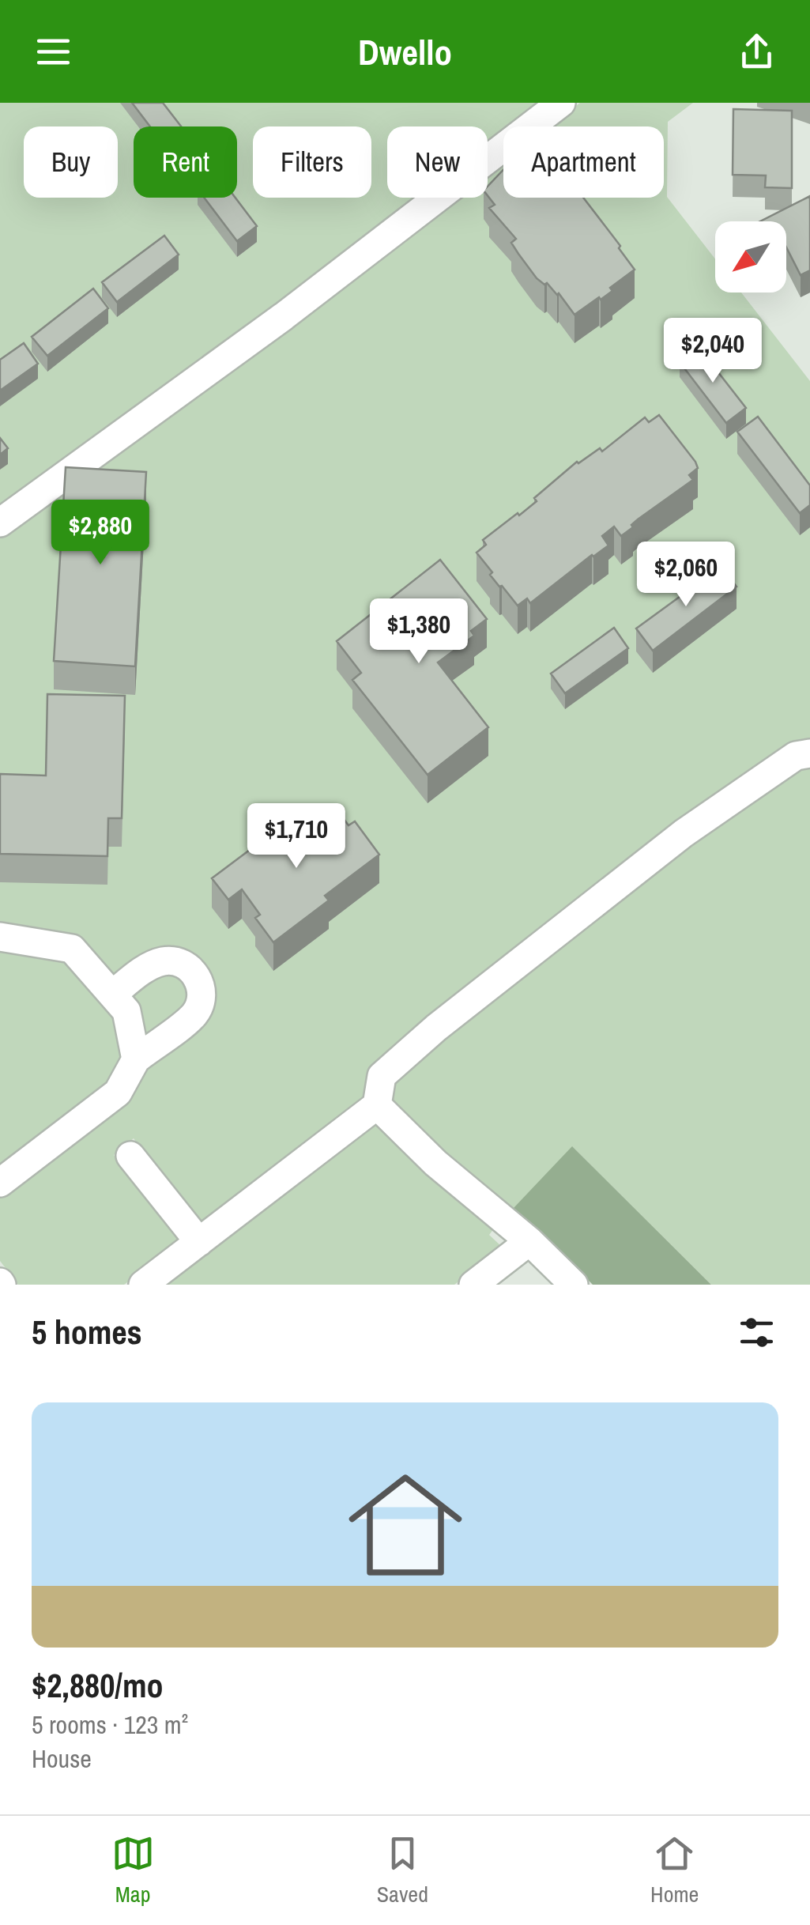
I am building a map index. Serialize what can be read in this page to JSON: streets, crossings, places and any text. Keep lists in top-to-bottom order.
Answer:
{
  "north": "bottom left",
  "page": {
    "header": "Dwello",
    "chip": [
      "Buy",
      "Rent",
      "Filters",
      "New",
      "Apartment"
    ],
    "price": [
      "$2,040",
      "$2,880",
      "$2,060",
      "$1,380",
      "$1,710"
    ],
    "heading": "5 homes",
    "list": [
      {
        "name": "$2,880/mo",
        "note": "5 rooms · 123 m² · House"
      }
    ],
    "tabs": ["Map", "Saved", "Home"]
  }
}
